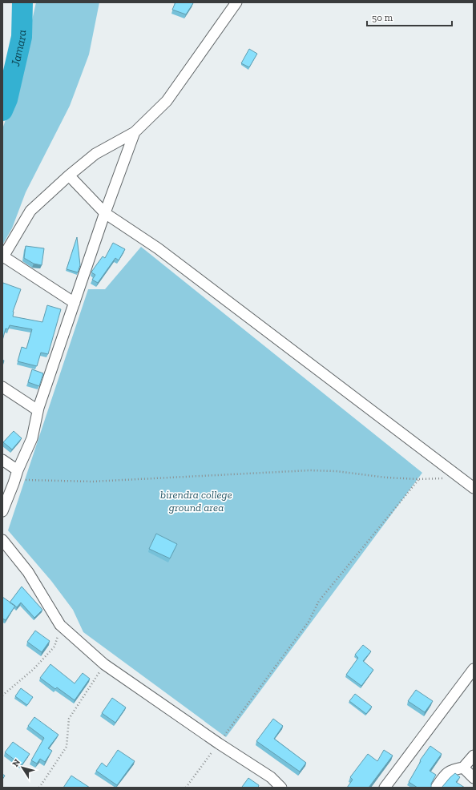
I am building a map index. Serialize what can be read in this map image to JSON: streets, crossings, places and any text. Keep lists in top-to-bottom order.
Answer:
{
  "water": ["Jamara"],
  "parks": ["birendra college ground area"],
  "scale_bar": "50 m",
  "north": "top left"
}
